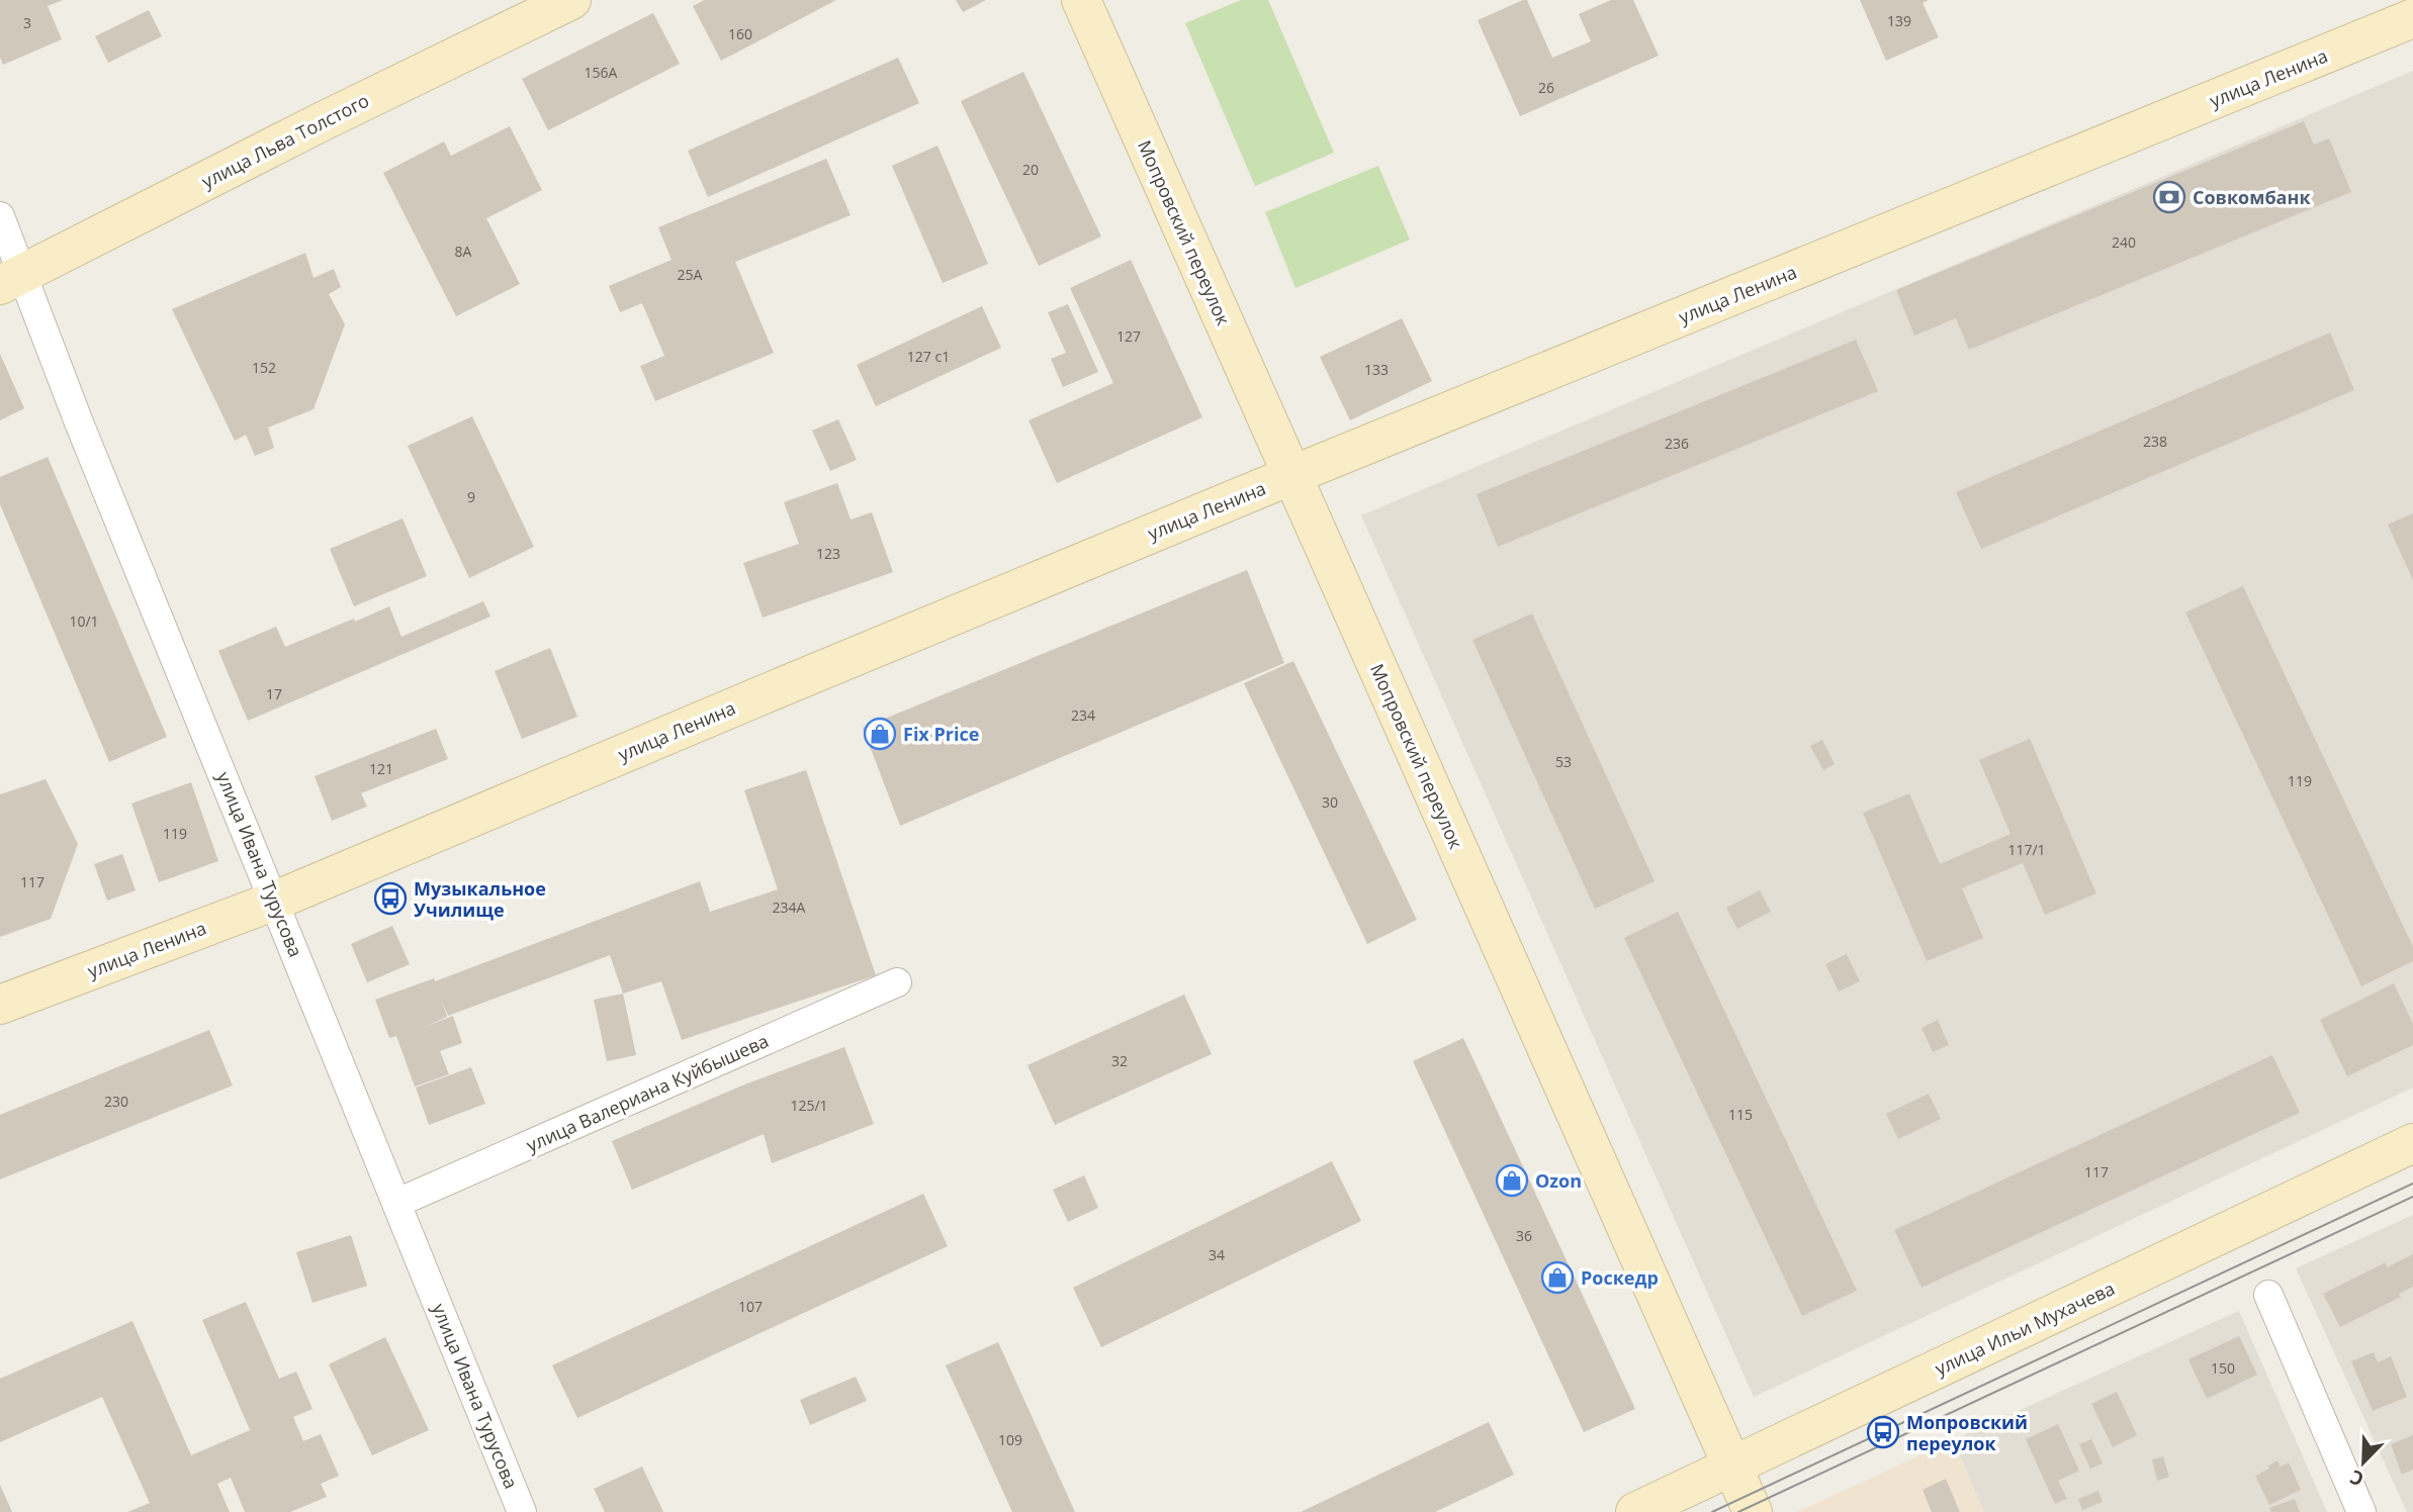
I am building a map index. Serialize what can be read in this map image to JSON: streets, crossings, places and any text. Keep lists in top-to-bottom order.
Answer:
{
  "streets": {
    "street": [
      "улица Ленина",
      "улица Льва Толстого",
      "Мопровский переулок",
      "улица Ивана Турусова",
      "улица Валериана Куйбышева",
      "улица Ильи Мухачева"
    ]
  },
  "crossings": [
    ["улица Ленина", "Мопровский переулок"],
    ["улица Ленина", "улица Ивана Турусова"],
    ["улица Льва Толстого", "улица Ивана Турусова"],
    ["Мопровский переулок", "улица Ильи Мухачева"],
    ["улица Ивана Турусова", "улица Валериана Куйбышева"]
  ],
  "places": {
    "bank": ["Совкомбанк"],
    "shop": ["Fix Price", "Ozon", "Роскедр"],
    "bus stop": ["Музыкальное Училище", "Мопровский переулок"]
  },
  "house_numbers": [
    "139",
    "3",
    "160",
    "156А",
    "26",
    "20",
    "240",
    "8А",
    "25А",
    "127",
    "127 с1",
    "152",
    "133",
    "238",
    "236",
    "9",
    "123",
    "10/1",
    "17",
    "234",
    "53",
    "121",
    "119",
    "30",
    "119",
    "117/1",
    "117",
    "234А",
    "32",
    "230",
    "125/1",
    "115",
    "117",
    "36",
    "34",
    "107",
    "150",
    "109"
  ],
  "north": "bottom left"
}
